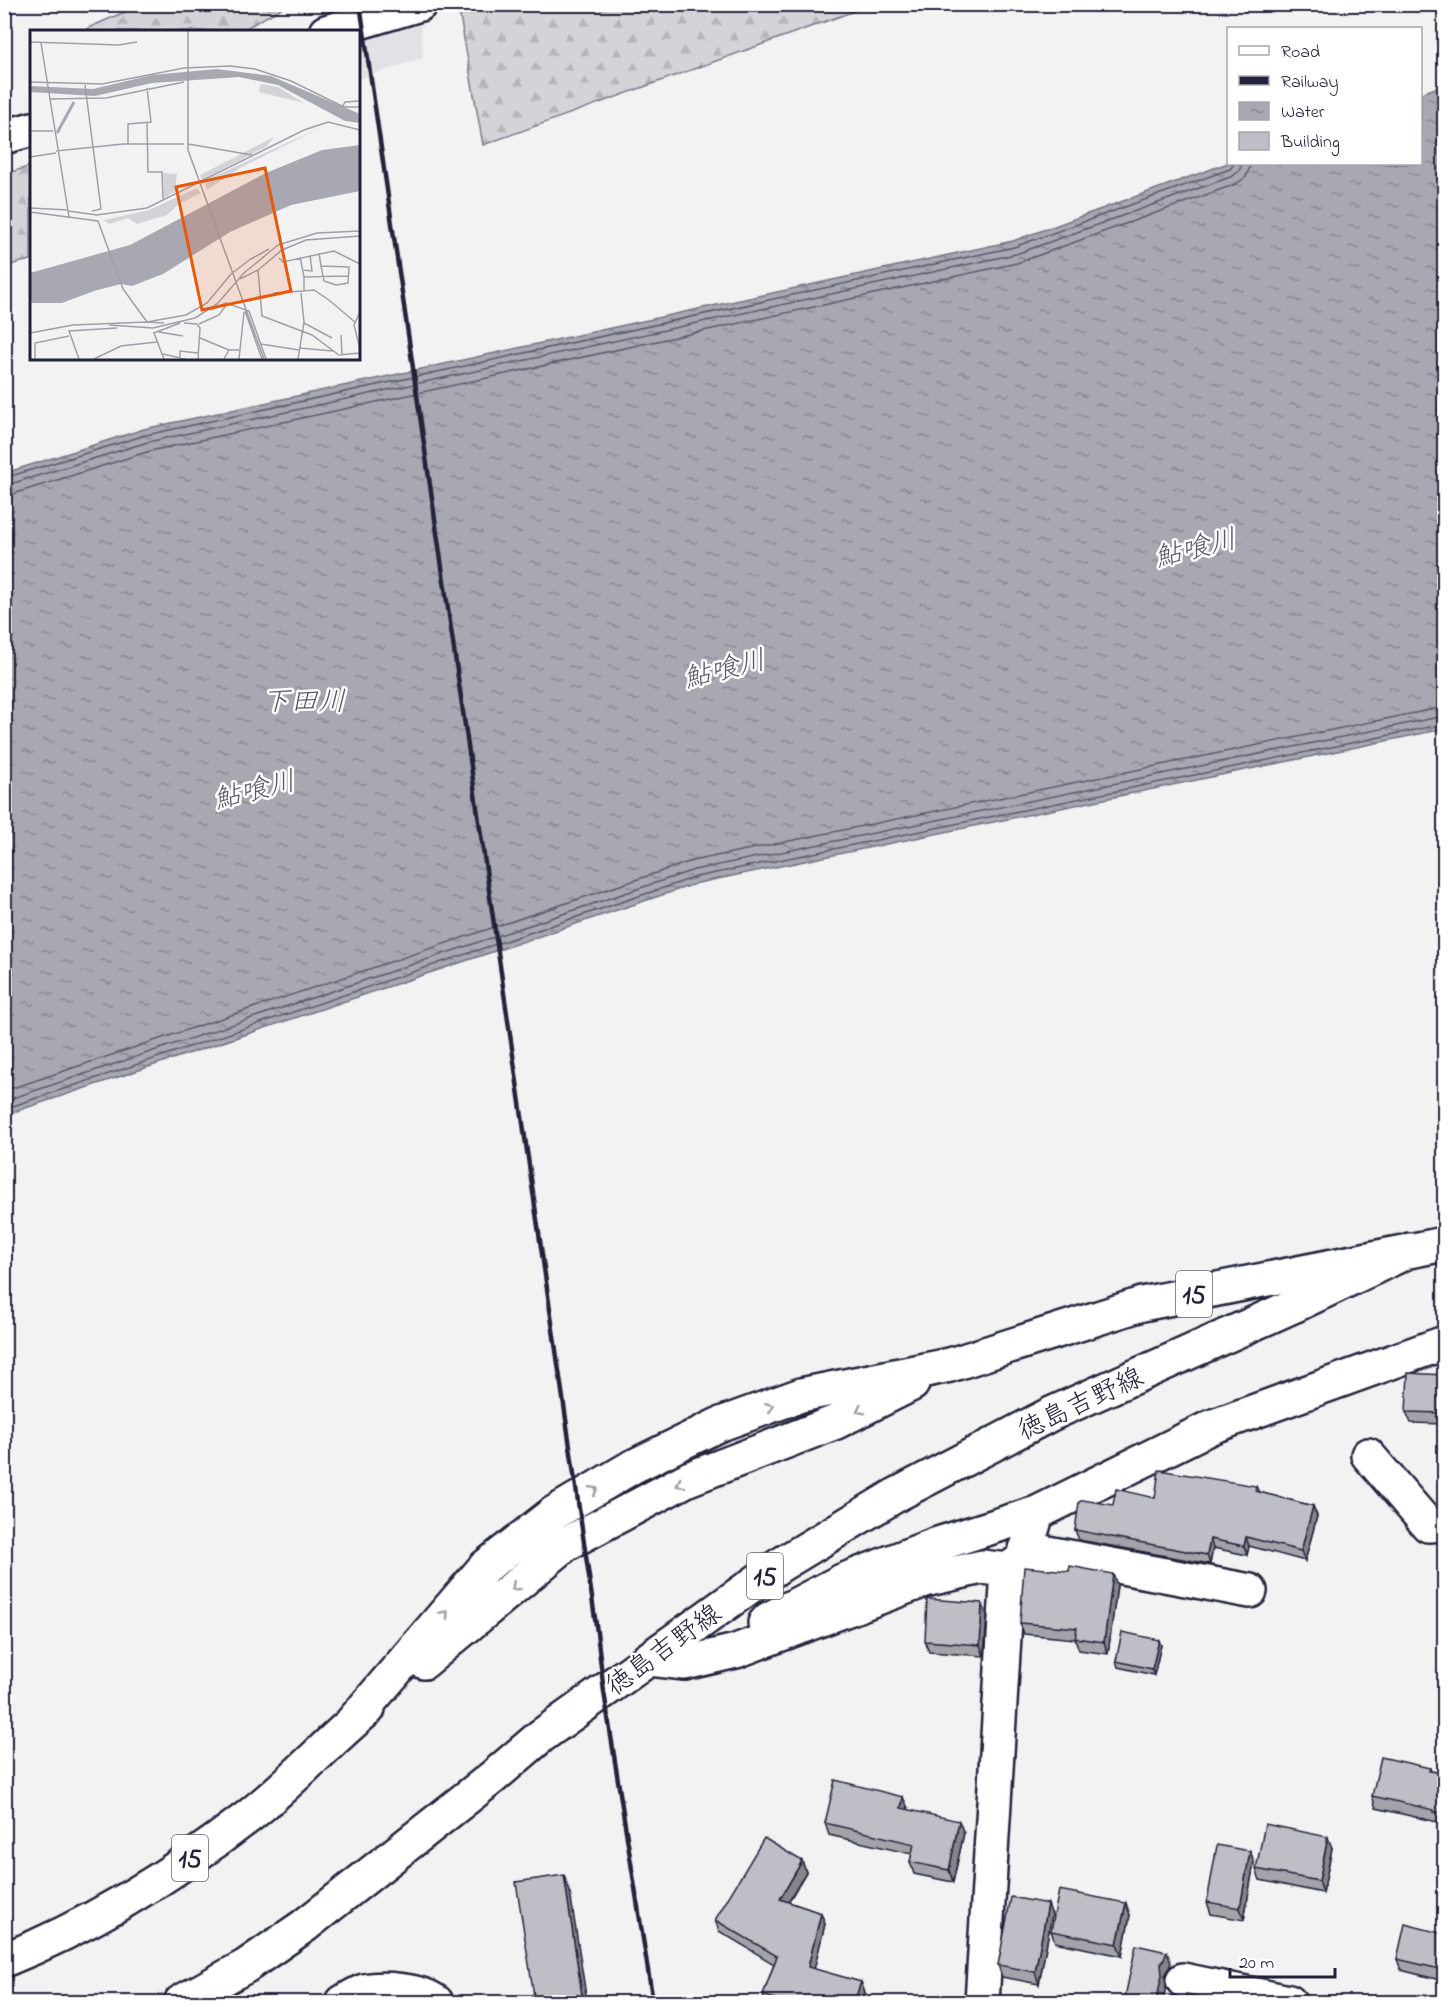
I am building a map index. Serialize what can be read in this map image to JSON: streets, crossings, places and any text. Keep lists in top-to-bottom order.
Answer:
{
  "streets": {
    "main road": ["15", "徳島吉野線"]
  },
  "water": ["鮎喰川", "下田川"],
  "legend": [
    "Road",
    "Railway",
    "Water",
    "Building"
  ],
  "scale_bar": "20 m"
}
